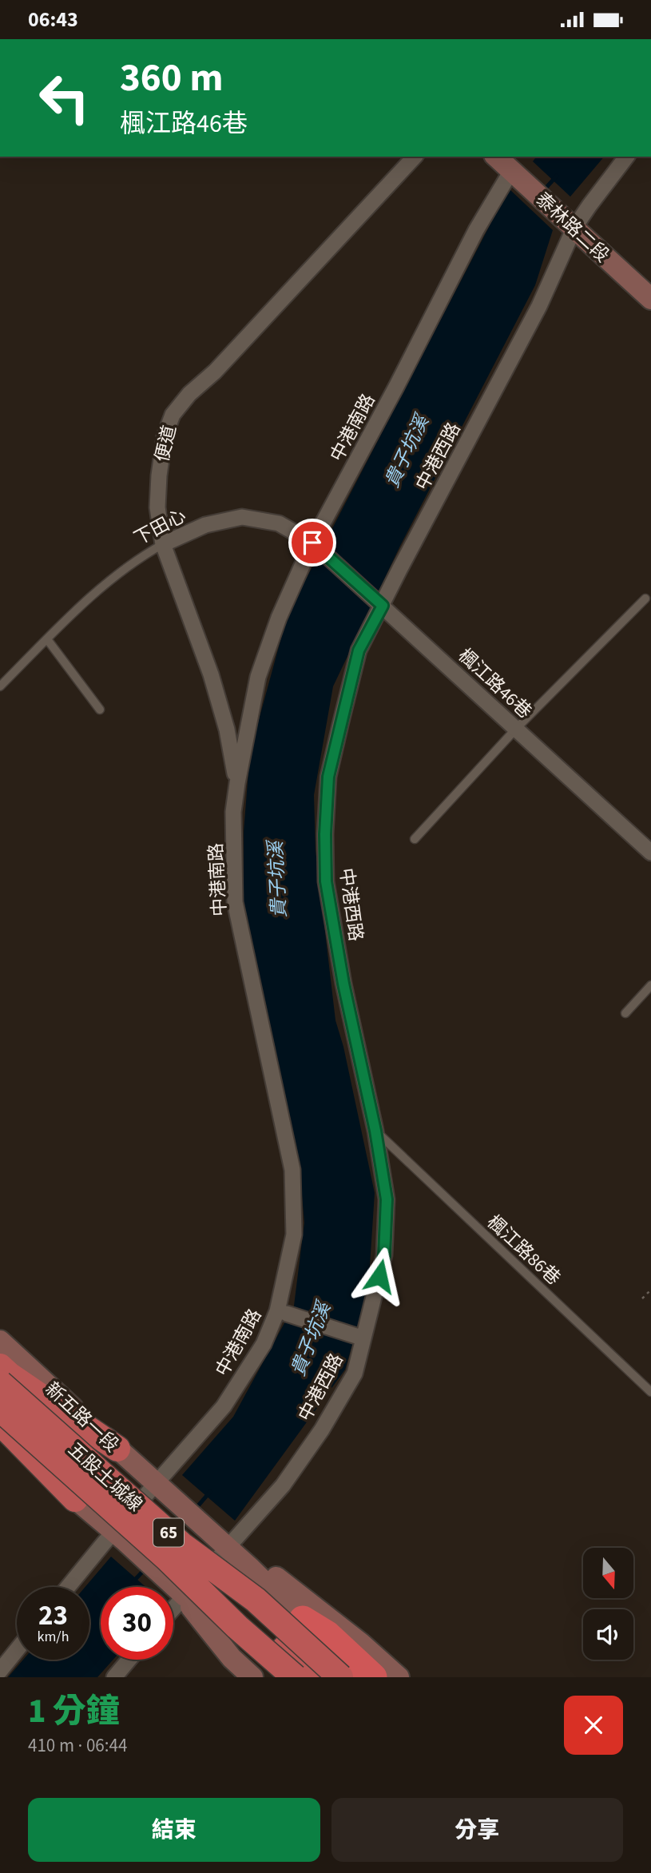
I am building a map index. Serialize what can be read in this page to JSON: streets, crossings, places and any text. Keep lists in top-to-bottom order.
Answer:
{
  "streets": {
    "highway": ["五股土城線", "65"],
    "main road": ["泰林路二段", "新五路一段"],
    "street": [
      "中港南路",
      "便道",
      "中港西路",
      "下田心",
      "楓江路46巷"
    ],
    "lane": ["楓江路86巷"]
  },
  "crossings": [
    ["泰林路二段", "中港南路"],
    ["泰林路二段", "中港西路"],
    ["中港南路", "便道"],
    ["中港南路", "下田心"],
    ["中港南路", "楓江路46巷"],
    ["中港南路", "新五路一段"],
    ["便道", "下田心"],
    ["中港西路", "楓江路46巷"],
    ["中港西路", "楓江路86巷"],
    ["中港西路", "新五路一段"],
    ["下田心", "楓江路46巷"]
  ],
  "water": ["貴子坑溪"],
  "north": "bottom",
  "page": {
    "status": "06:43",
    "turn": ["360 m", "楓江路46巷"],
    "speed": "23 km/h",
    "limit": "30",
    "heading": ["1 分鐘", "410 m · 06:44"],
    "buttons": ["結束", "分享"]
  }
}
